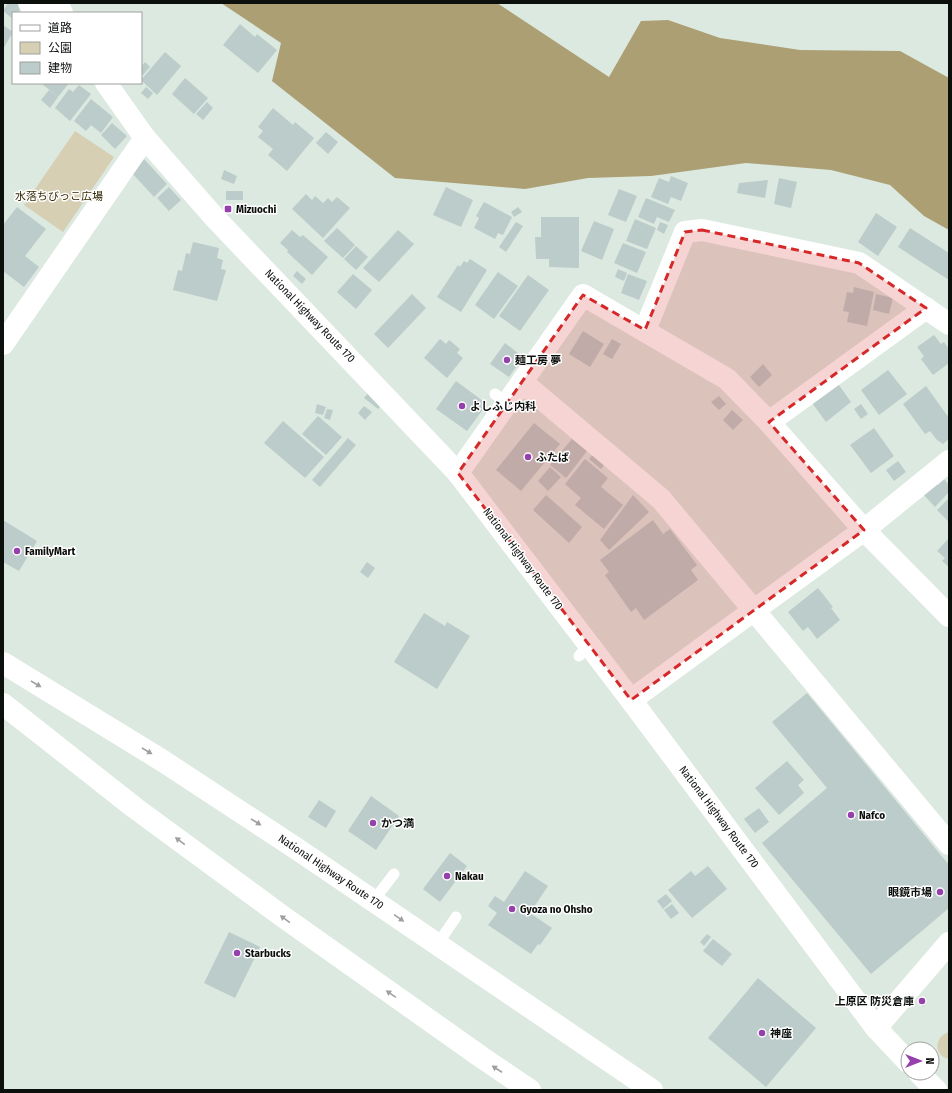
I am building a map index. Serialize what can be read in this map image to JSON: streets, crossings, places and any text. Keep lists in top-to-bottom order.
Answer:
{
  "streets": {
    "main road": ["National Highway Route 170"]
  },
  "parks": ["水落ちびっこ広場"],
  "places": {
    "transit": ["Mizuochi"],
    "other": [
      "麺工房 夢",
      "よしふじ内科",
      "ふたば",
      "FamilyMart",
      "Nafco",
      "かつ満",
      "Nakau",
      "眼鏡市場",
      "Gyoza no Ohsho",
      "Starbucks",
      "上原区 防災倉庫",
      "神座"
    ]
  },
  "legend": ["道路", "公園", "建物"],
  "north": "right"
}
